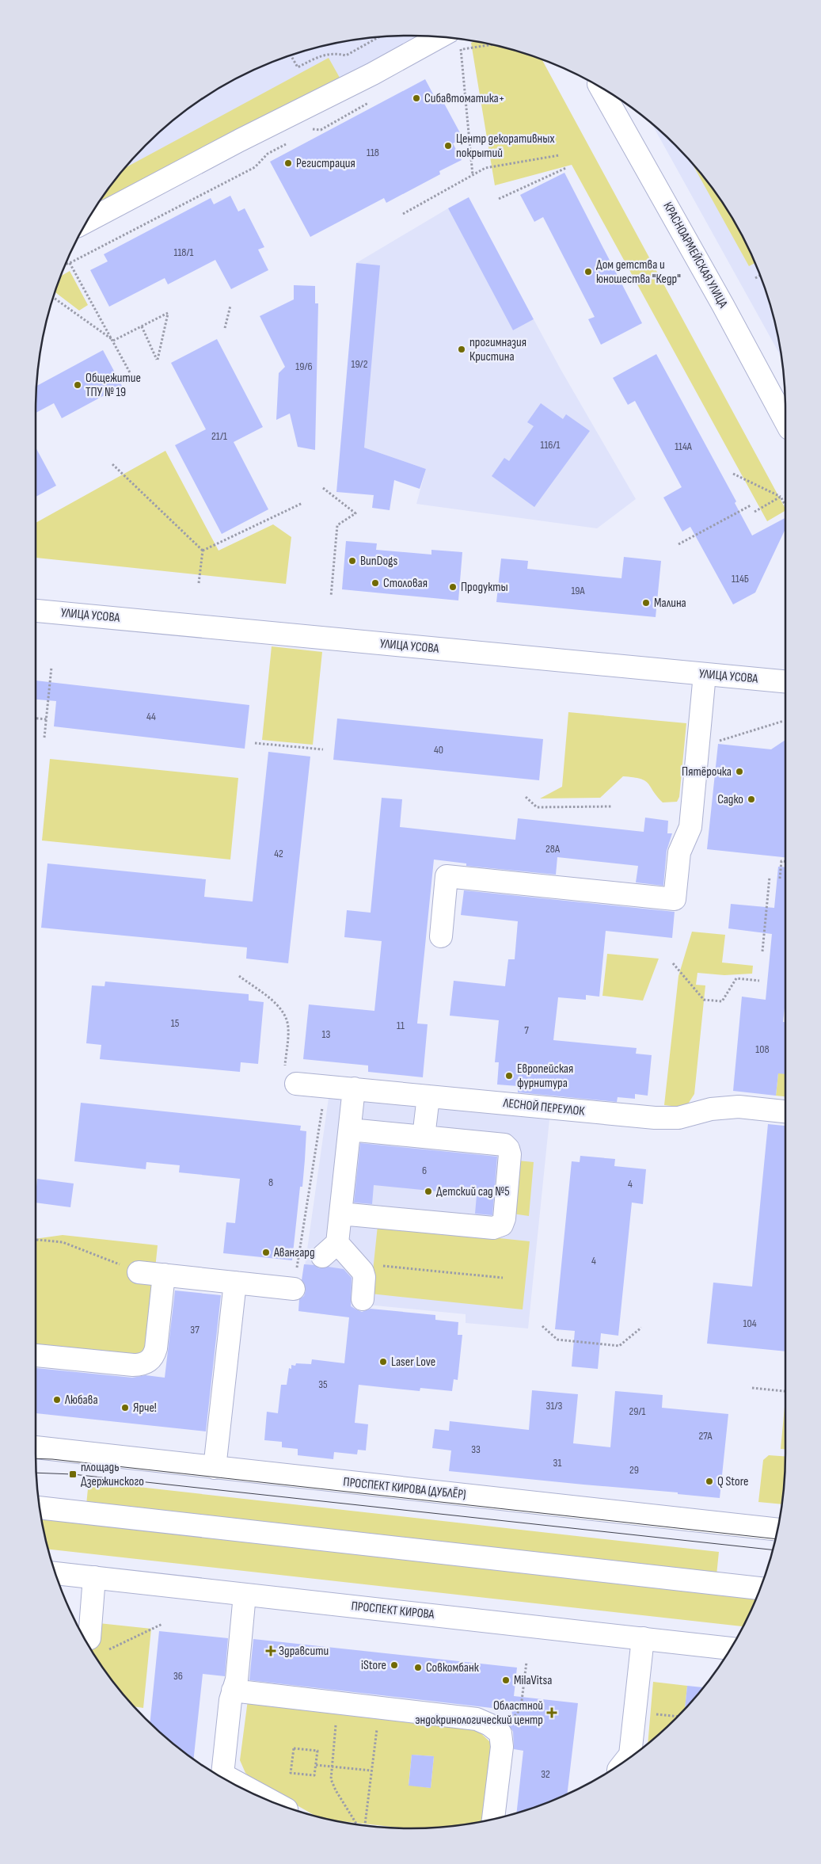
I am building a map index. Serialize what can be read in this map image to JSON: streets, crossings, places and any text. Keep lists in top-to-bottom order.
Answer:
{
  "streets": {
    "street": [
      "КРАСНОАРМЕЙСКАЯ УЛИЦА",
      "УЛИЦА УСОВА",
      "ЛЕСНОЙ ПЕРЕУЛОК",
      "ПРОСПЕКТ КИРОВА (ДУБЛЁР)",
      "ПРОСПЕКТ КИРОВА"
    ]
  },
  "places": {
    "other": [
      "Сибавтоматика+",
      "Центр декоративных покрытий",
      "Регистрация",
      "Дом детства и юношества \"Кедр\"",
      "прогимназия Кристина",
      "Общежитие ТПУ № 19",
      "BunDogs",
      "Столовая",
      "Продукты",
      "Малина",
      "Пятёрочка",
      "Садко",
      "Европейская фурнитура",
      "Детский сад №5",
      "Авангард",
      "Laser Love",
      "Любава",
      "Ярче!",
      "Q Store",
      "iStore",
      "Совкомбанк",
      "MilaVitsa"
    ],
    "transit": ["площадь Дзержинского"],
    "health": ["Здравсити", "Областной эндокринологический центр"]
  },
  "house_numbers": [
    "118",
    "118/1",
    "19/2",
    "19/6",
    "21/1",
    "116/1",
    "114А",
    "114Б",
    "19А",
    "44",
    "40",
    "28А",
    "42",
    "15",
    "11",
    "7",
    "13",
    "108",
    "6",
    "8",
    "4",
    "4",
    "104",
    "37",
    "35",
    "31/3",
    "29/1",
    "27А",
    "33",
    "31",
    "29",
    "36",
    "32"
  ]
}
